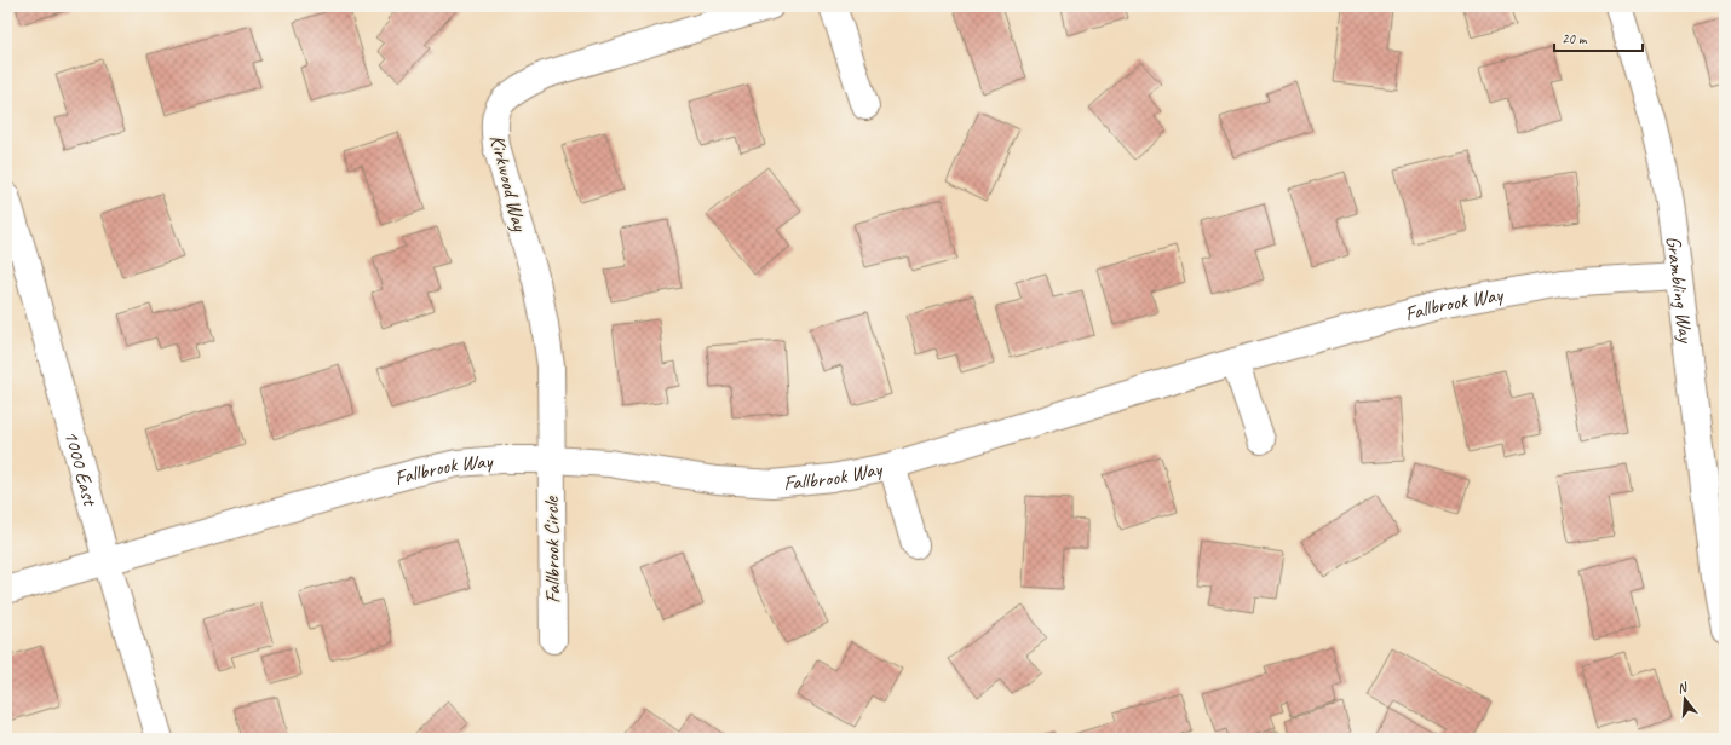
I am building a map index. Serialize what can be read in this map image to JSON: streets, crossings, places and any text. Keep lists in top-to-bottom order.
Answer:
{
  "streets": {
    "street": [
      "Kirkwood Way",
      "Grambling Way",
      "Fallbrook Way",
      "1000 East",
      "Fallbrook Circle"
    ]
  },
  "crossings": [
    ["Kirkwood Way", "Fallbrook Way"],
    ["Kirkwood Way", "Fallbrook Circle"],
    ["Grambling Way", "Fallbrook Way"],
    ["Fallbrook Way", "1000 East"],
    ["Fallbrook Way", "Fallbrook Circle"]
  ],
  "scale_bar": "20 m",
  "north": "top"
}
